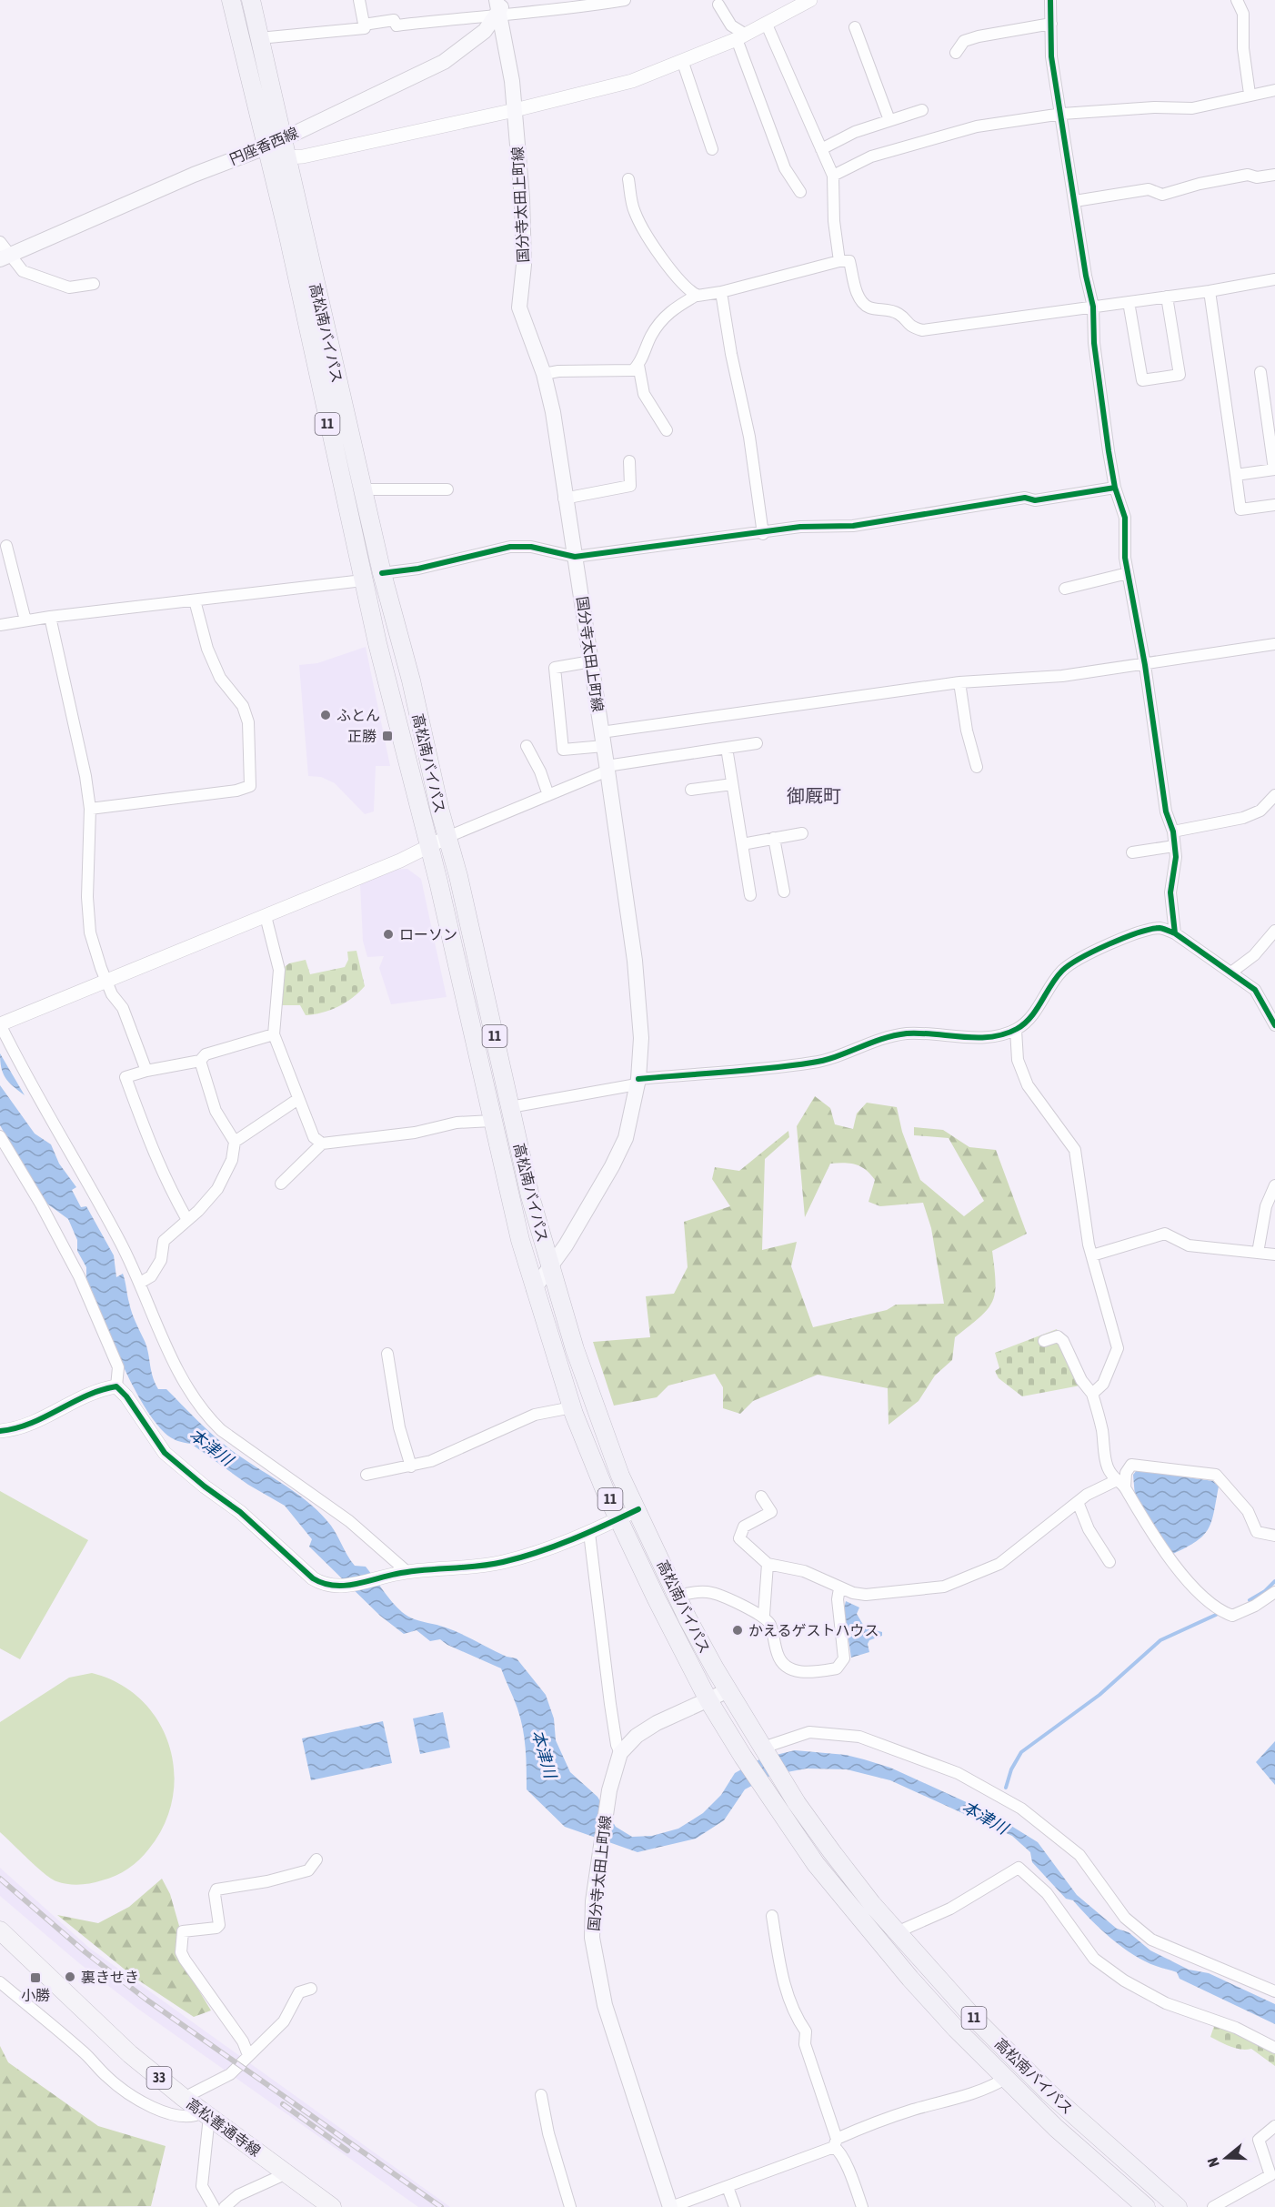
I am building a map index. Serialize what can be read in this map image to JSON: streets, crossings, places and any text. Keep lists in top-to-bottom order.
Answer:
{
  "streets": {
    "highway": ["高松南バイパス", "11"],
    "main road": [
      "円座香西線",
      "国分寺太田上町線",
      "33",
      "高松善通寺線"
    ]
  },
  "crossings": [
    ["円座香西線", "国分寺太田上町線"],
    ["円座香西線", "高松南バイパス"],
    ["国分寺太田上町線", "高松南バイパス"]
  ],
  "districts": ["御厩町"],
  "water": ["本津川"],
  "places": {
    "other": [
      "ふとん",
      "ローソン",
      "かえるゲストハウス",
      "裏きせき"
    ],
    "transit": ["正勝", "小勝"]
  },
  "north": "left"
}
